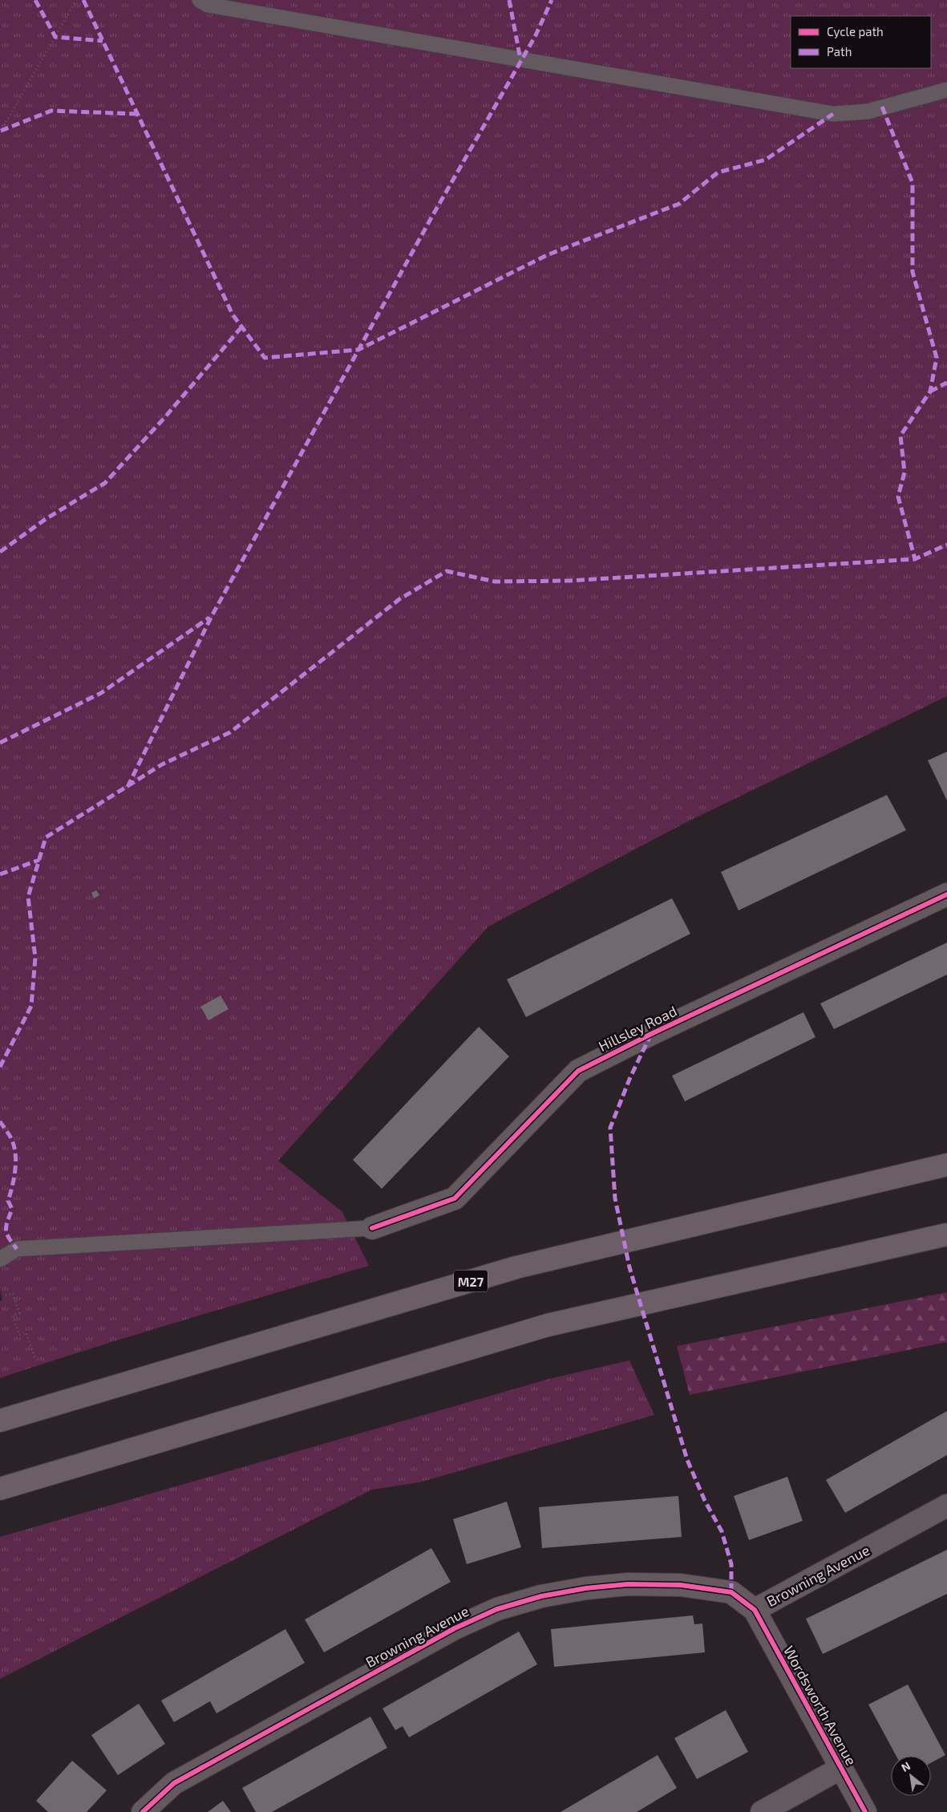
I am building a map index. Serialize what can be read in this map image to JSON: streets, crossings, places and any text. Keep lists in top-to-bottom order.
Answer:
{
  "streets": {
    "highway": ["M27"],
    "street": ["Hillsley Road", "Browning Avenue", "Wordsworth Avenue"]
  },
  "crossings": [
    ["Browning Avenue", "Wordsworth Avenue"]
  ],
  "legend": ["Cycle path", "Path"],
  "north": "top left"
}
